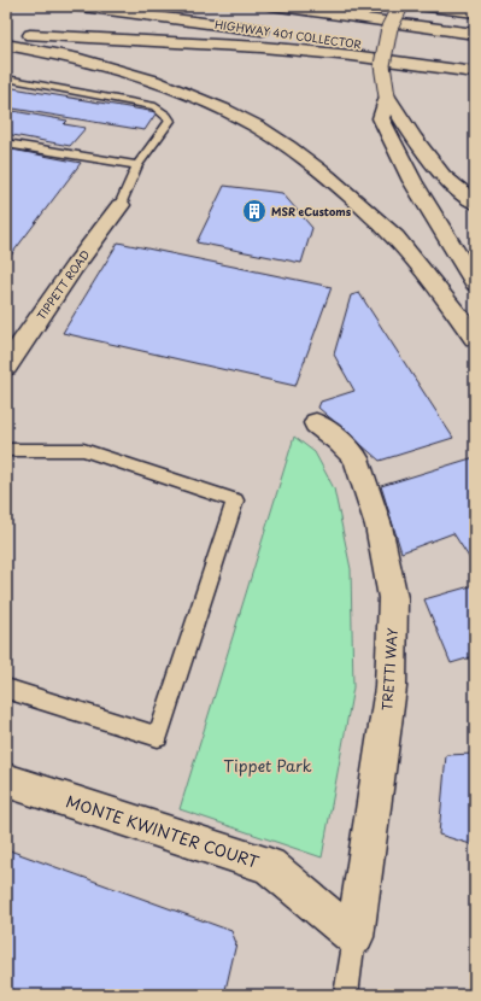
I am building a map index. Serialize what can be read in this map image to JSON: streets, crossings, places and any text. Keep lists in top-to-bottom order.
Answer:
{
  "streets": {
    "main road": [
      "HIGHWAY 401 COLLECTOR",
      "TIPPETT ROAD",
      "TRETTI WAY",
      "MONTE KWINTER COURT"
    ]
  },
  "crossings": [
    ["TRETTI WAY", "MONTE KWINTER COURT"]
  ],
  "parks": ["Tippet Park"],
  "places": {
    "building": ["MSR eCustoms"]
  }
}
